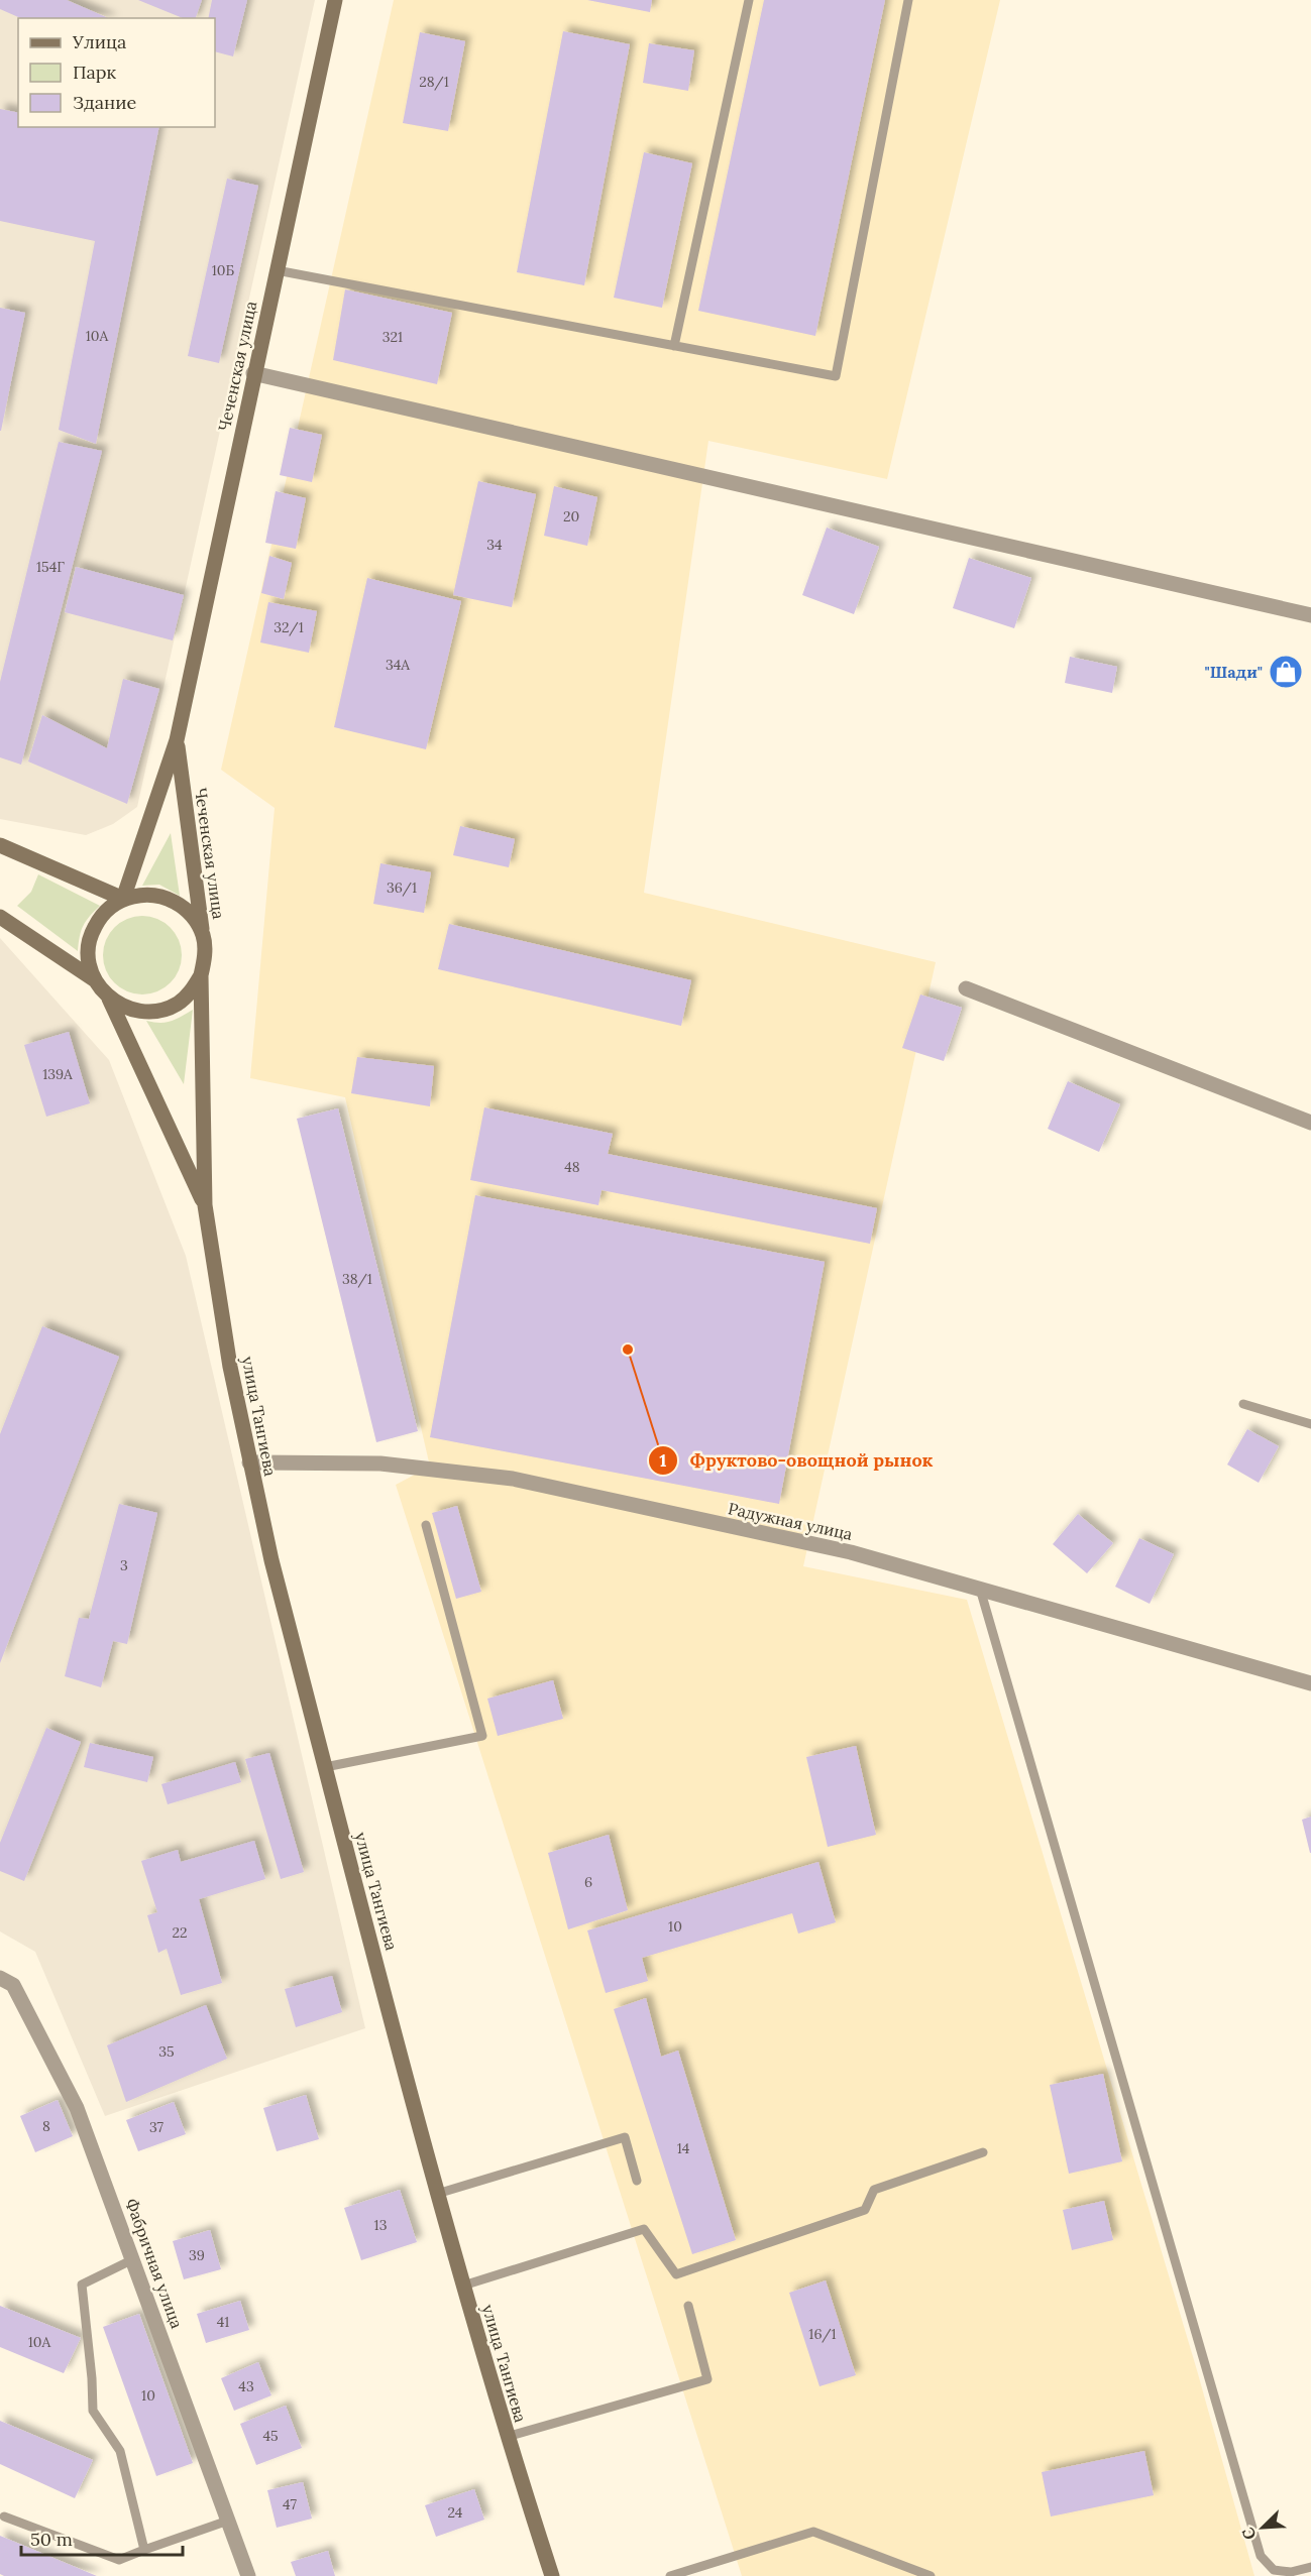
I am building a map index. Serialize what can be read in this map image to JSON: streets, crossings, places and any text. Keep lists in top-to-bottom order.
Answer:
{
  "streets": {
    "main road": ["Чеченская улица", "улица Тангиева"],
    "street": ["Радужная улица", "Фабричная улица"]
  },
  "crossings": [
    ["улица Тангиева", "Радужная улица"]
  ],
  "places": {
    "shop": ["\"Шади\""],
    "other": ["Фруктово-овощной рынок"]
  },
  "house_numbers": [
    "28/1",
    "10Б",
    "10А",
    "321",
    "20",
    "34",
    "154Г",
    "32/1",
    "34А",
    "36/1",
    "139А",
    "48",
    "38/1",
    "3",
    "6",
    "10",
    "22",
    "35",
    "8",
    "37",
    "14",
    "13",
    "39",
    "41",
    "16/1",
    "10А",
    "43",
    "10",
    "45",
    "47",
    "24"
  ],
  "legend": ["Улица", "Парк", "Здание"],
  "scale_bar": "50 m",
  "north": "bottom left"
}
